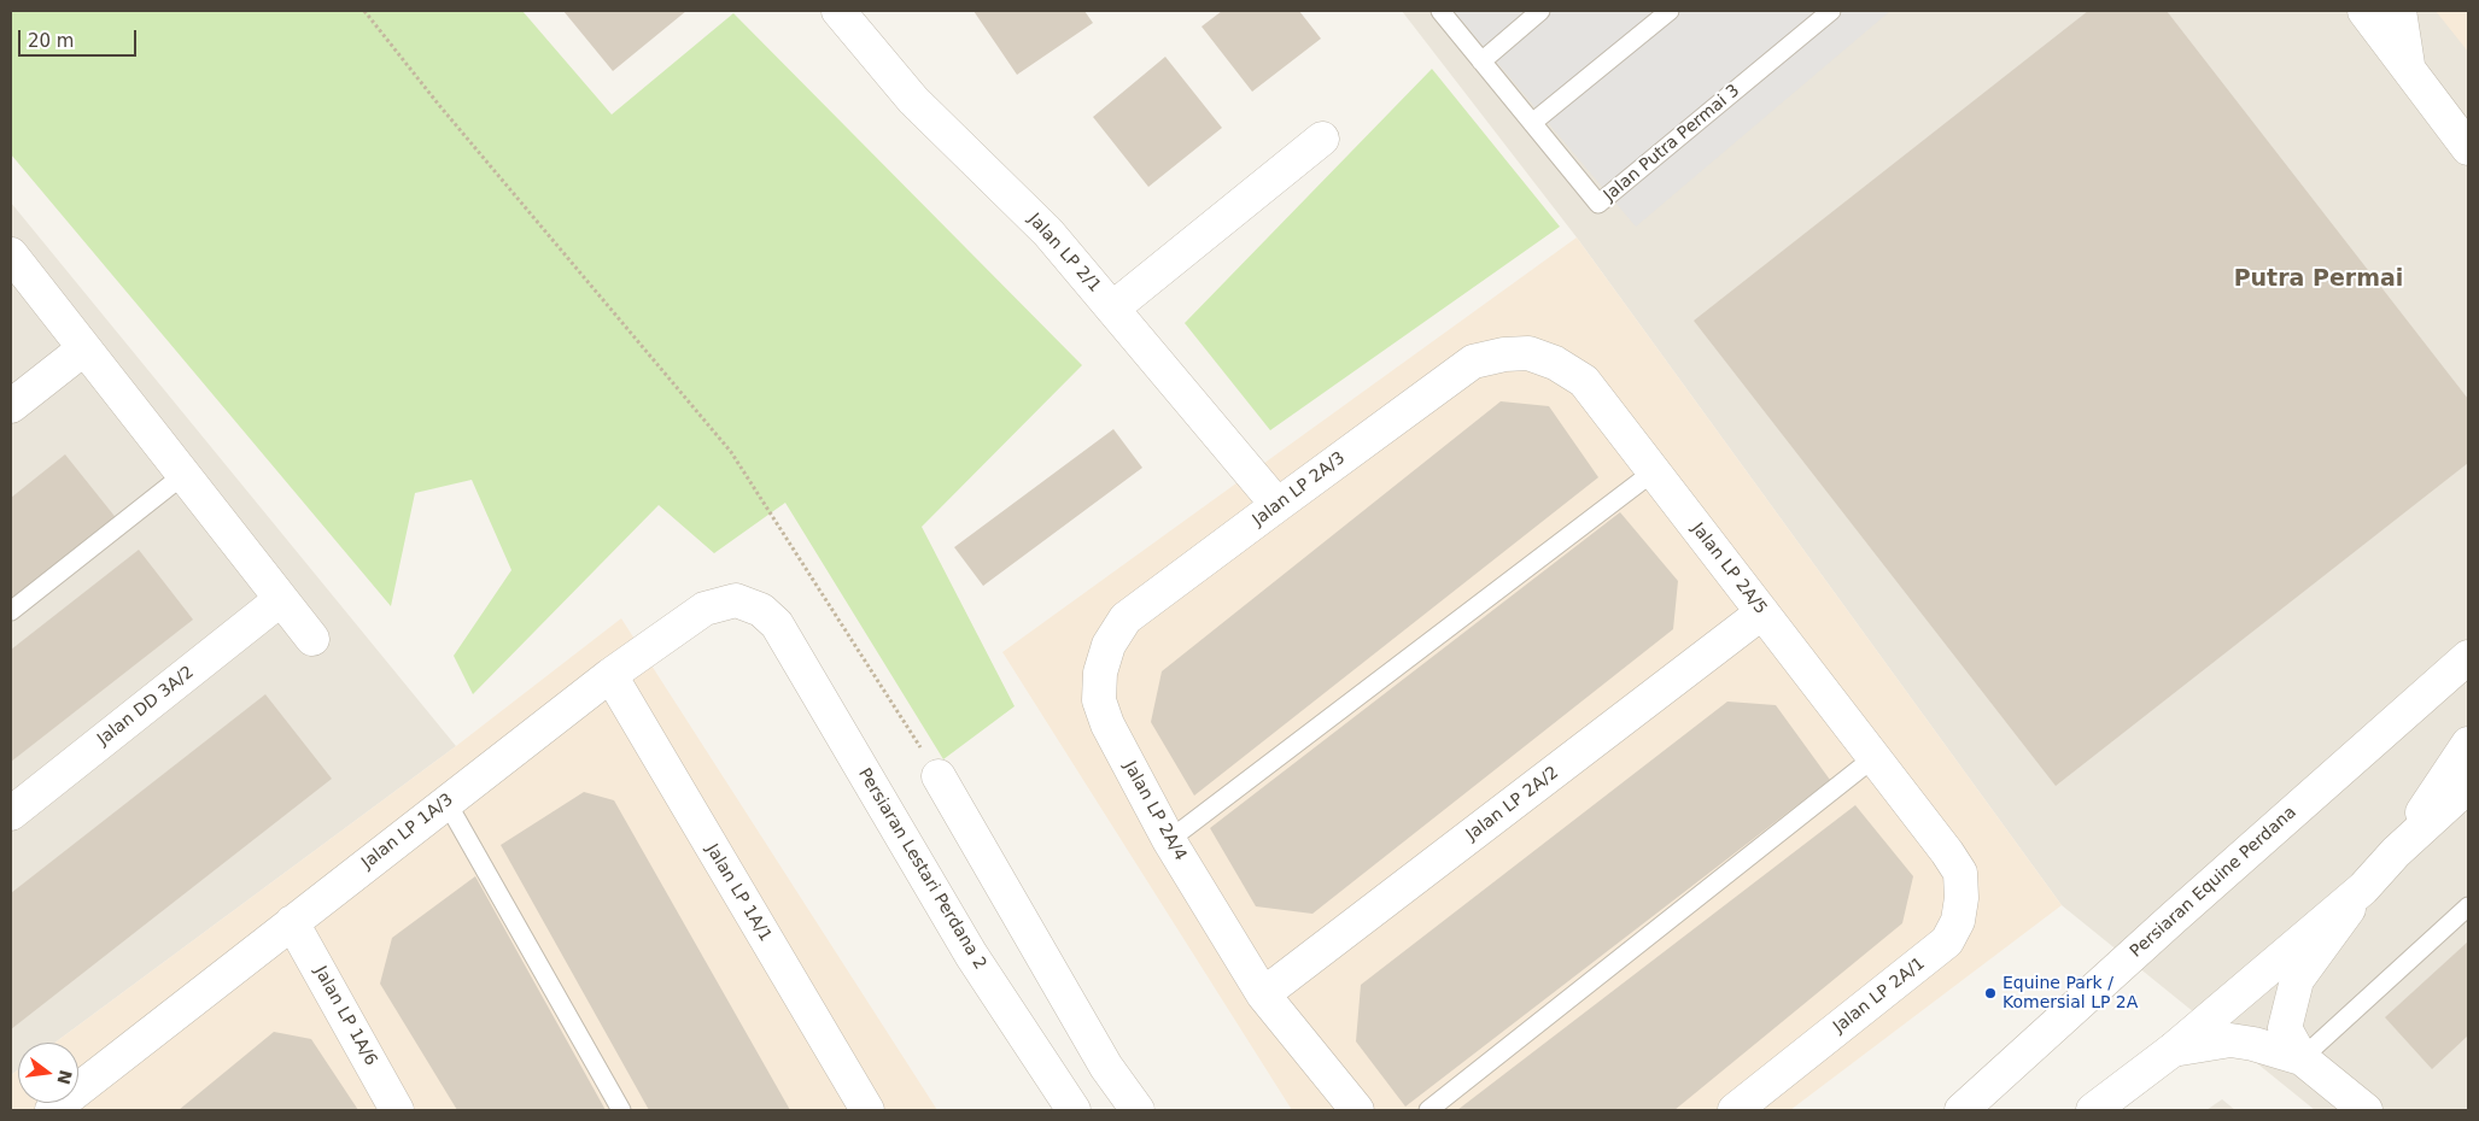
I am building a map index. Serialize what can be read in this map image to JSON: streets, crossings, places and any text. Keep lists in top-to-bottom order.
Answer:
{
  "streets": {
    "street": [
      "Jalan LP 2/1",
      "Jalan LP 2A/3",
      "Jalan LP 2A/5",
      "Jalan DD 3A/2",
      "Jalan LP 2A/2",
      "Jalan LP 2A/4",
      "Jalan LP 1A/3",
      "Persiaran Lestari Perdana 2",
      "Persiaran Equine Perdana",
      "Jalan LP 1A/1",
      "Jalan LP 2A/1",
      "Jalan LP 1A/6"
    ],
    "lane": ["Jalan Putra Permai 3"]
  },
  "crossings": [
    ["Jalan LP 2/1", "Jalan LP 2A/3"],
    ["Jalan LP 2A/3", "Jalan LP 2A/5"],
    ["Jalan LP 2A/3", "Jalan LP 2A/4"],
    ["Jalan LP 2A/5", "Jalan LP 2A/2"],
    ["Jalan LP 2A/5", "Jalan LP 2A/1"],
    ["Jalan LP 2A/2", "Jalan LP 2A/4"],
    ["Jalan LP 1A/3", "Persiaran Lestari Perdana 2"],
    ["Jalan LP 1A/3", "Jalan LP 1A/1"],
    ["Jalan LP 1A/3", "Jalan LP 1A/6"]
  ],
  "districts": ["Putra Permai"],
  "places": ["Equine Park / Komersial LP 2A"],
  "scale_bar": "20 m",
  "north": "right"
}
